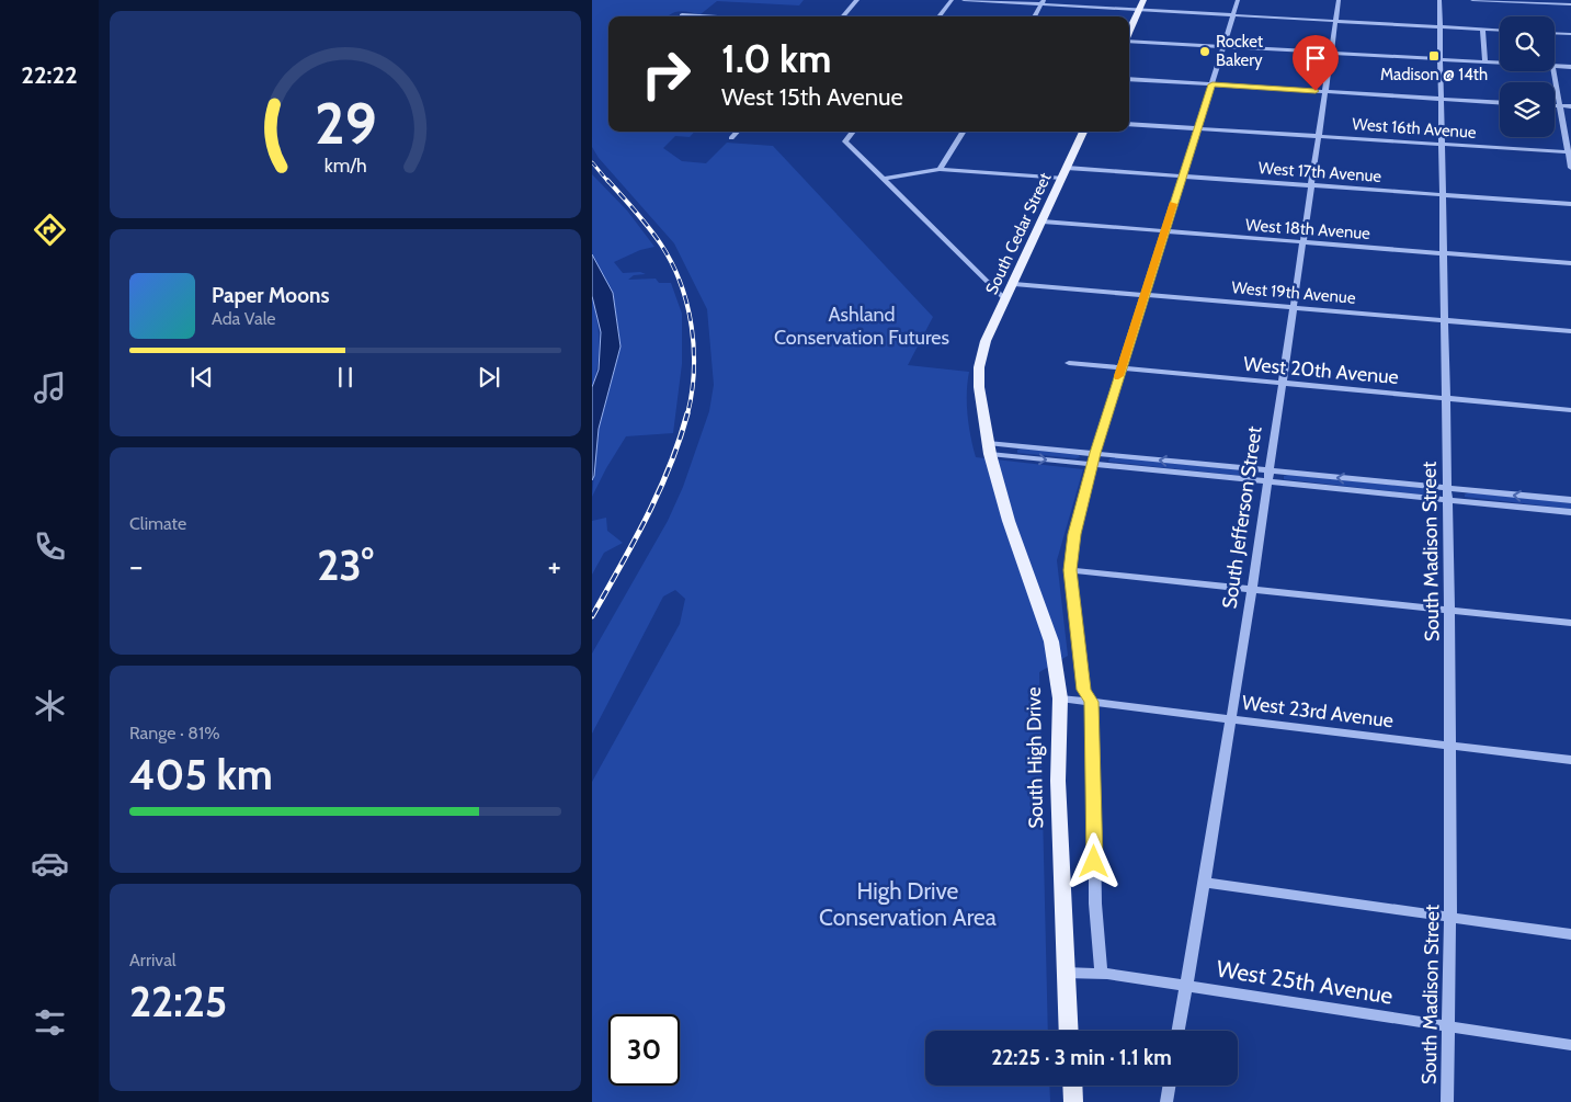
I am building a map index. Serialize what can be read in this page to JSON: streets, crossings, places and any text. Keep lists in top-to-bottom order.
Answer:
{
  "streets": {
    "main road": ["South Cedar Street", "South High Drive"],
    "street": [
      "West 16th Avenue",
      "West 17th Avenue",
      "West 18th Avenue",
      "West 19th Avenue",
      "West 20th Avenue",
      "South Jefferson Street",
      "South Madison Street",
      "West 23rd Avenue",
      "West 25th Avenue"
    ]
  },
  "crossings": [
    ["West 16th Avenue", "South Jefferson Street"],
    ["West 16th Avenue", "South Madison Street"],
    ["West 17th Avenue", "South Cedar Street"],
    ["West 17th Avenue", "South Jefferson Street"],
    ["West 17th Avenue", "South Madison Street"],
    ["West 18th Avenue", "South Cedar Street"],
    ["West 18th Avenue", "South Jefferson Street"],
    ["West 18th Avenue", "South Madison Street"],
    ["South Cedar Street", "West 19th Avenue"],
    ["South Cedar Street", "South High Drive"],
    ["West 19th Avenue", "South Jefferson Street"],
    ["West 19th Avenue", "South Madison Street"],
    ["West 20th Avenue", "South Jefferson Street"],
    ["West 20th Avenue", "South Madison Street"],
    ["South Jefferson Street", "West 23rd Avenue"],
    ["South Jefferson Street", "West 25th Avenue"],
    ["South Madison Street", "West 23rd Avenue"],
    ["South Madison Street", "West 25th Avenue"],
    ["West 23rd Avenue", "South High Drive"],
    ["South High Drive", "West 25th Avenue"]
  ],
  "parks": ["Ashland Conservation Futures", "High Drive Conservation Area"],
  "places": {
    "other": ["Rocket Bakery"],
    "transit": ["Madison @ 14th"]
  },
  "page": {
    "tabs": "22:22",
    "turn": ["1.0 km", "West 15th Avenue"],
    "song": ["Paper Moons", "Ada Vale"],
    "tile": [
      "Climate",
      ["Range · 81%", "405 km"],
      ["Arrival", "22:25"]
    ],
    "heat": ["−", "23°", "+"],
    "limit": "30",
    "trip": "22:25 · 3 min · 1.1 km",
    "gauge": ["29", "km/h"]
  }
}
